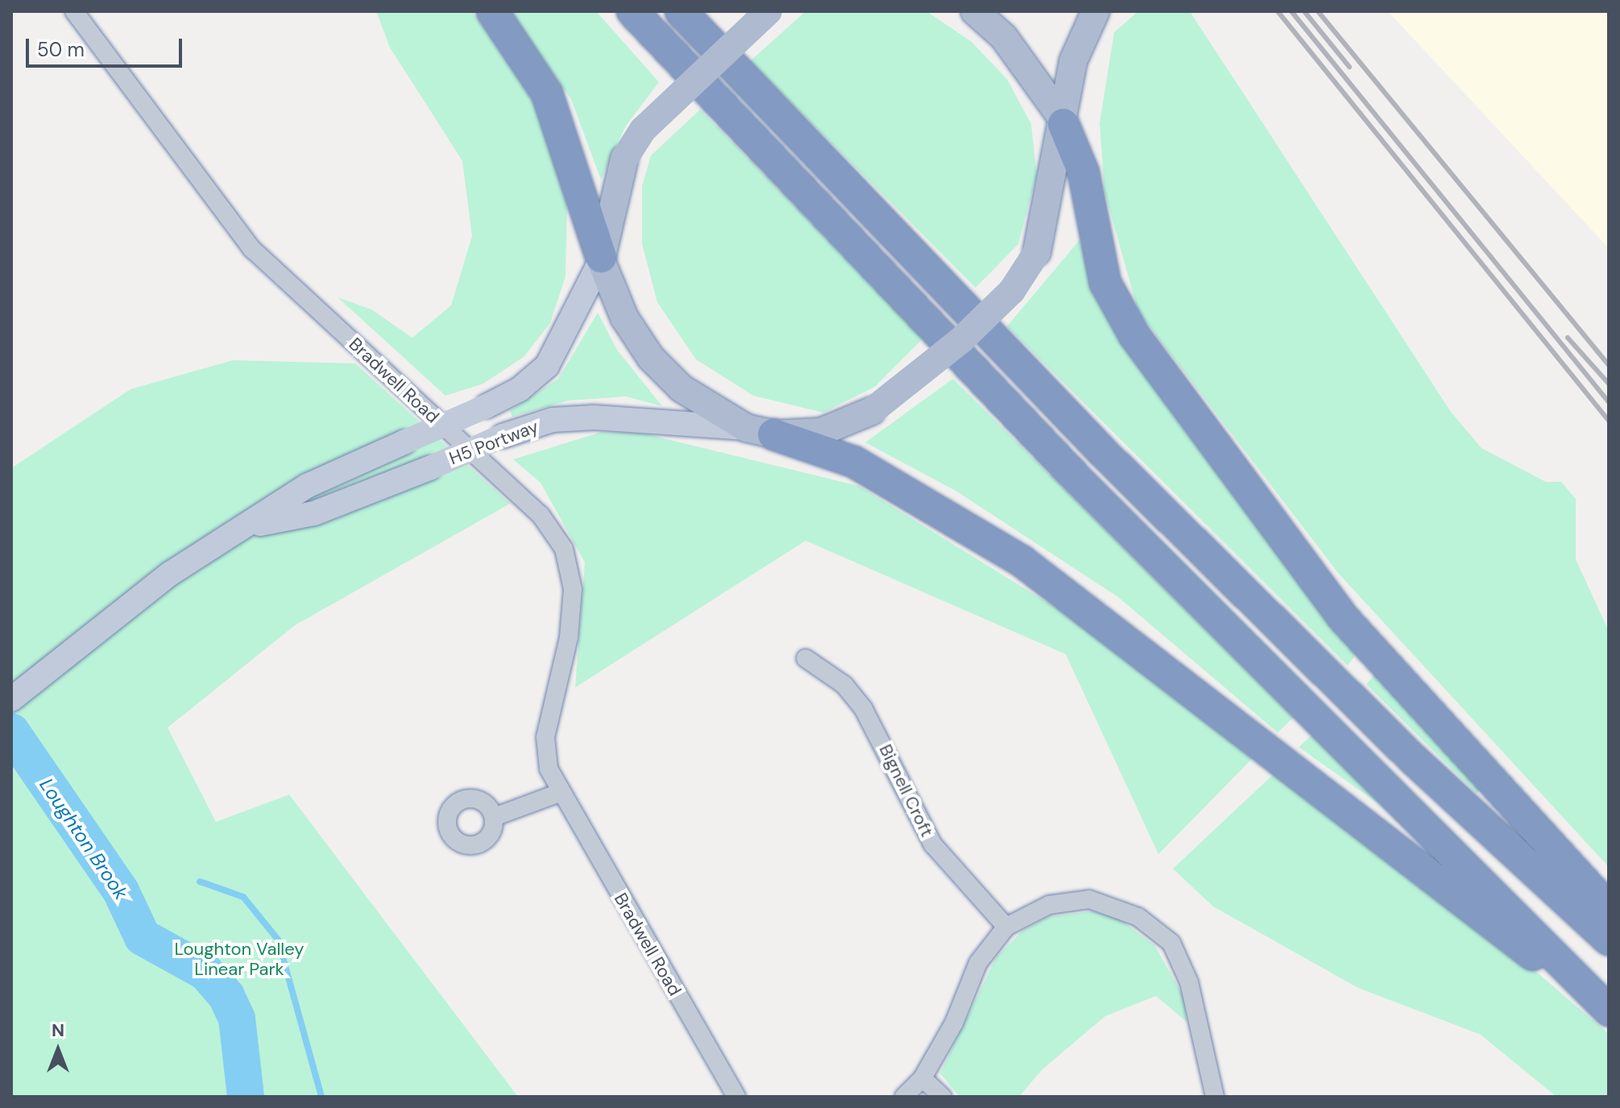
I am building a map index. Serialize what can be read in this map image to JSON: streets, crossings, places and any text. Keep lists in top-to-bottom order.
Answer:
{
  "streets": {
    "street": ["Bradwell Road", "H5 Portway", "Bignell Croft"]
  },
  "water": ["Loughton Brook"],
  "parks": ["Loughton Valley Linear Park"],
  "scale_bar": "50 m",
  "north": "top"
}
